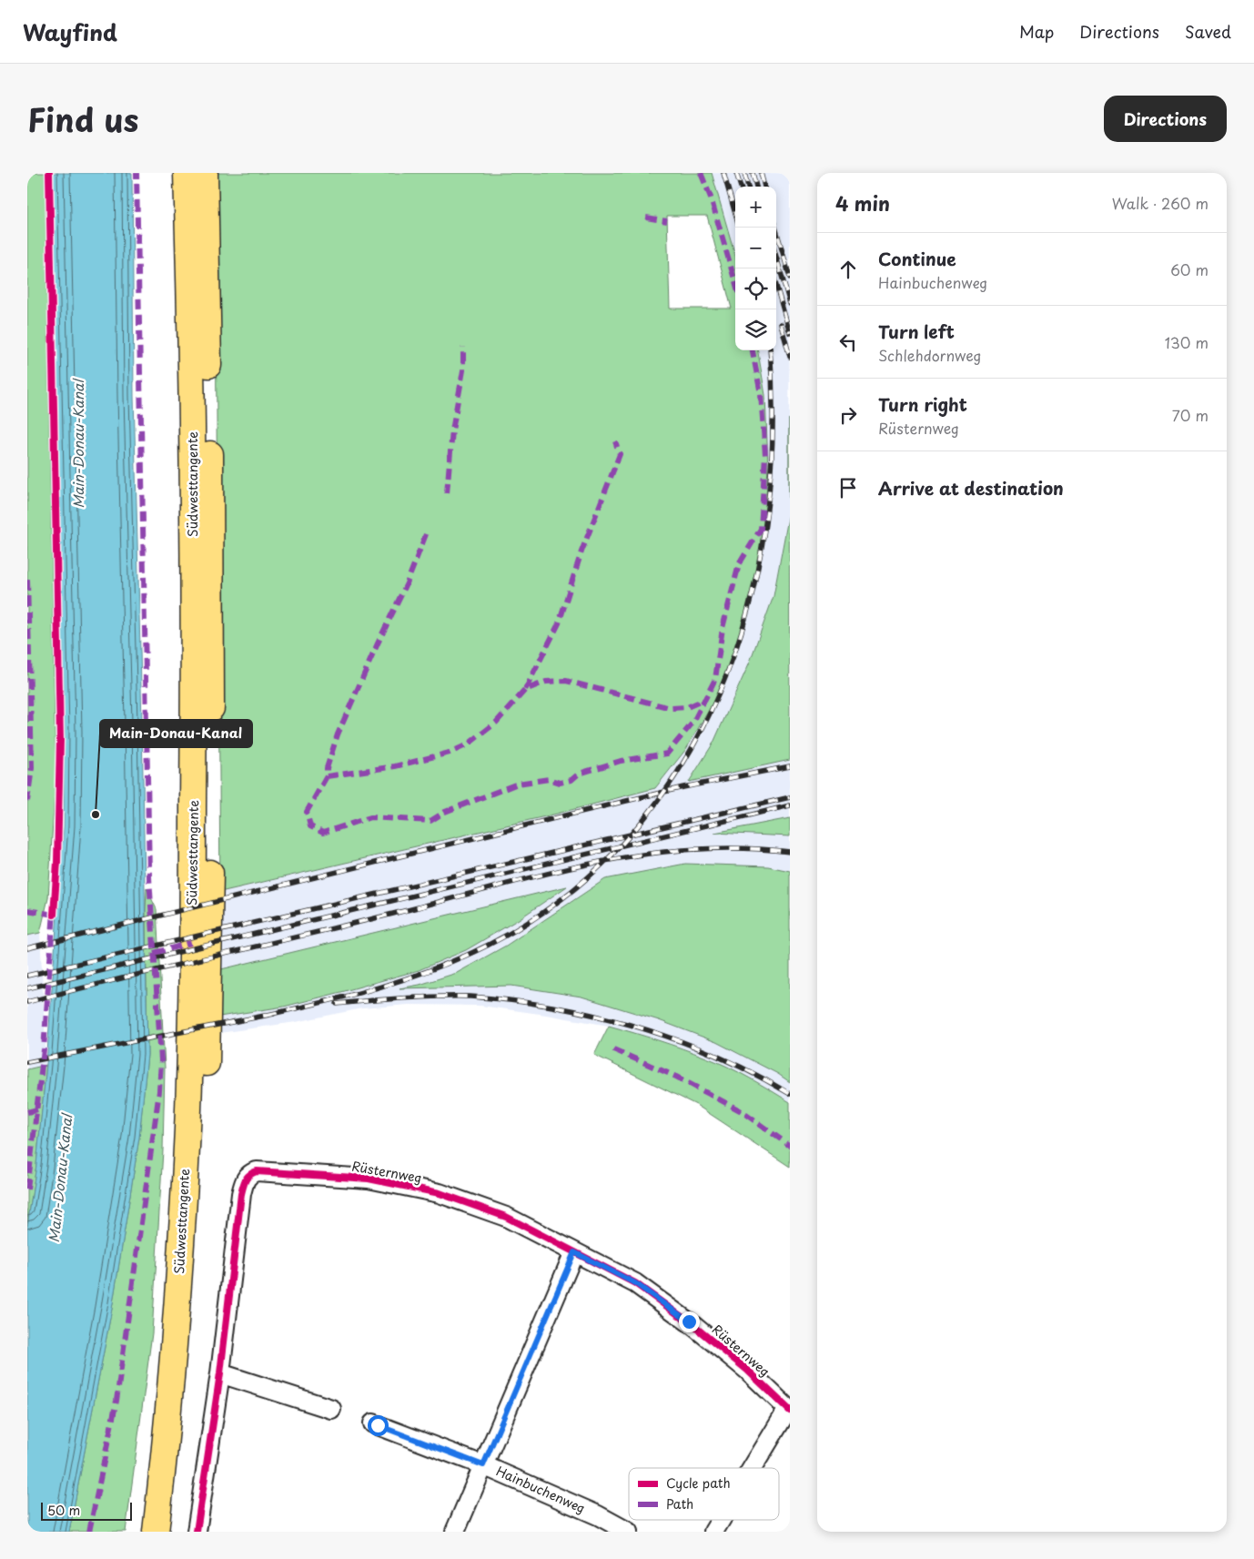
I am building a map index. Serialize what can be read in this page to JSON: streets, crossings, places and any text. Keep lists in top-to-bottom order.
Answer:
{
  "streets": {
    "highway": ["Südwesttangente"],
    "street": ["Rüsternweg", "Hainbuchenweg"]
  },
  "water": ["Main-Donau-Kanal"],
  "places": ["Main-Donau-Kanal"],
  "legend": ["Cycle path", "Path"],
  "scale_bar": "50 m",
  "page": {
    "header": "Wayfind",
    "nav": ["Map", "Directions", "Saved"],
    "title": "Find us",
    "buttons": "Directions",
    "heading": ["4 min", "Walk · 260 m"],
    "map_buttons": ["+", "−"],
    "list": [
      ["Continue", "Hainbuchenweg", "60 m"],
      ["Turn left", "Schlehdornweg", "130 m"],
      ["Turn right", "Rüsternweg", "70 m"],
      "Arrive at destination"
    ],
    "scale": "50 m"
  }
}
